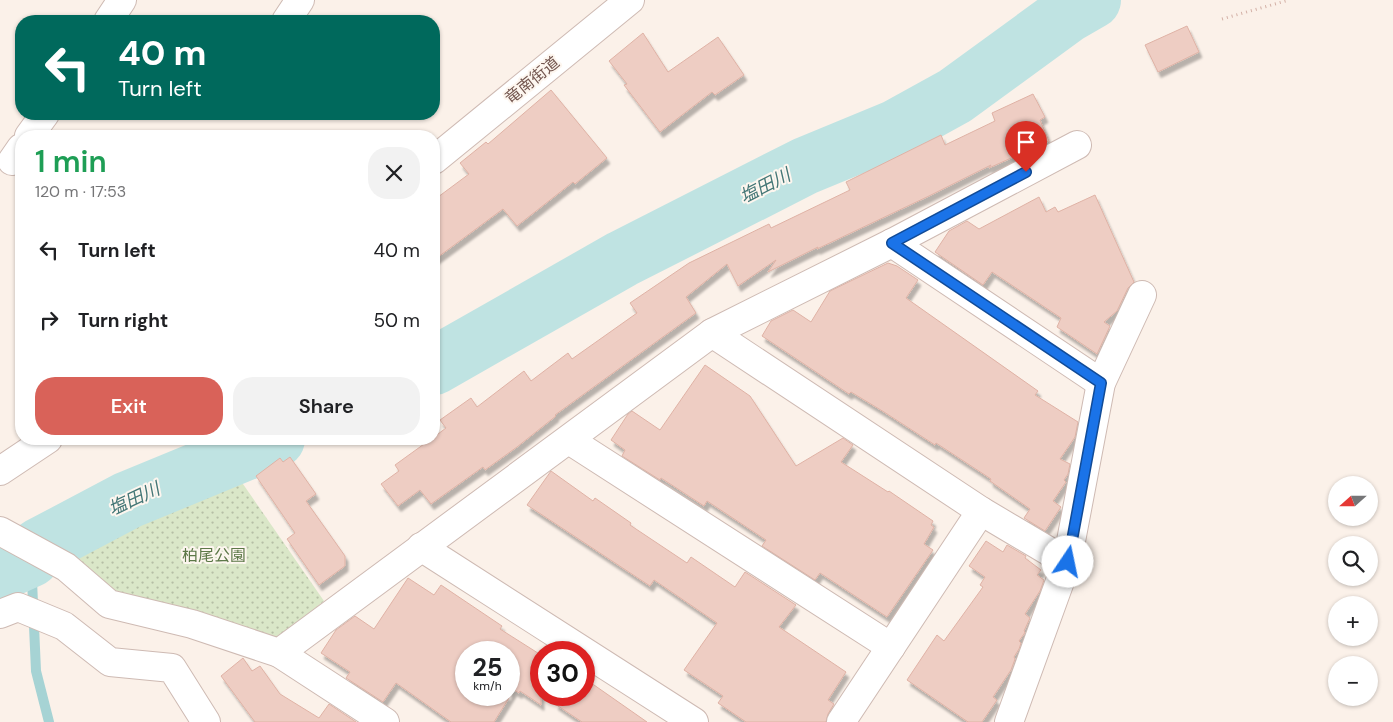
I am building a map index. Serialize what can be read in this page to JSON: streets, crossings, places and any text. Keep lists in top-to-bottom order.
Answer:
{
  "streets": {
    "street": ["竜南街道"]
  },
  "water": ["塩田川"],
  "parks": ["柏尾公園"],
  "north": "left",
  "page": {
    "turn": ["40 m", "Turn left"],
    "heading": ["1 min", "120 m · 17:53"],
    "list": [
      {
        "name": "Turn left",
        "value": "40 m"
      },
      {
        "name": "Turn right",
        "value": "50 m"
      }
    ],
    "buttons": ["Exit", "Share"],
    "map_buttons": ["+", "−"],
    "speed": "25 km/h",
    "limit": "30"
  }
}
